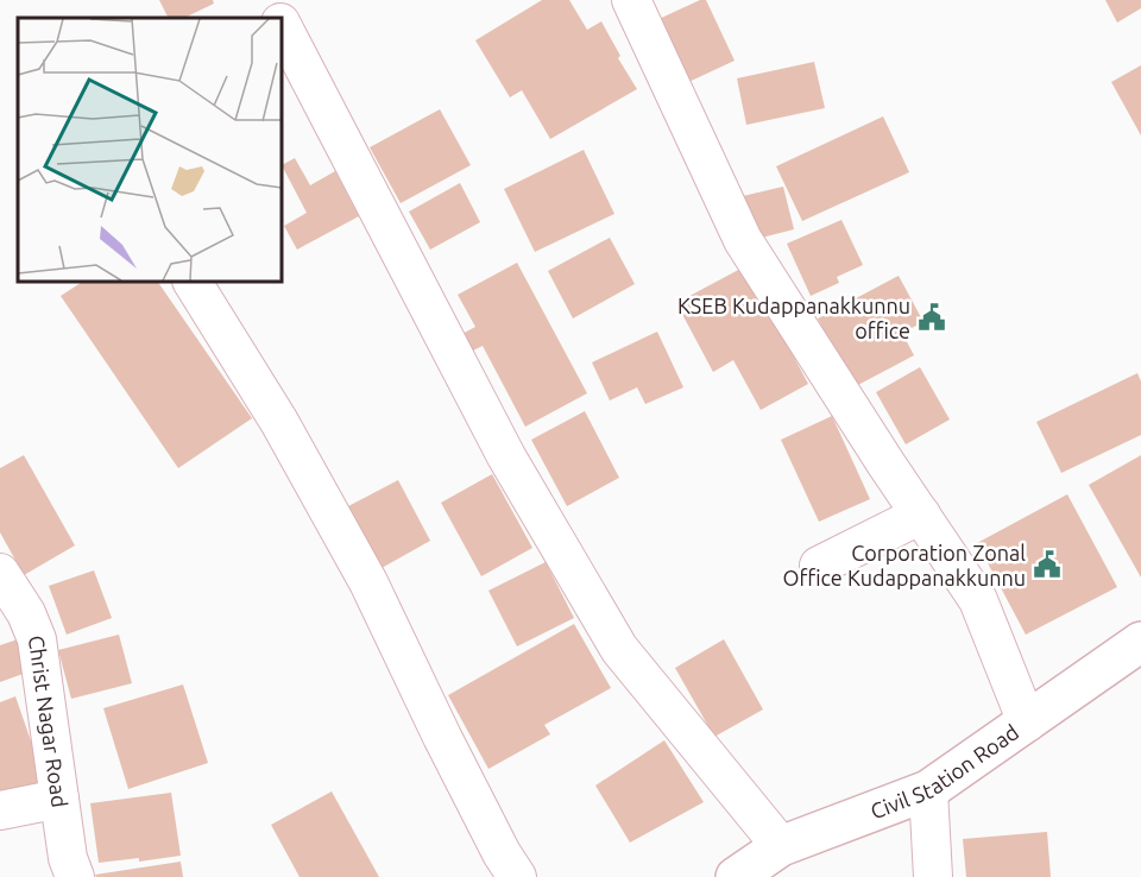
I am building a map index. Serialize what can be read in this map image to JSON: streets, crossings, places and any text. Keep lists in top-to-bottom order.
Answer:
{
  "streets": {
    "main road": ["Civil Station Road"],
    "street": ["Christ Nagar Road"]
  },
  "places": {
    "public building": ["KSEB Kudappanakkunnu office", "Corporation Zonal Office Kudappanakkunnu"]
  }
}
